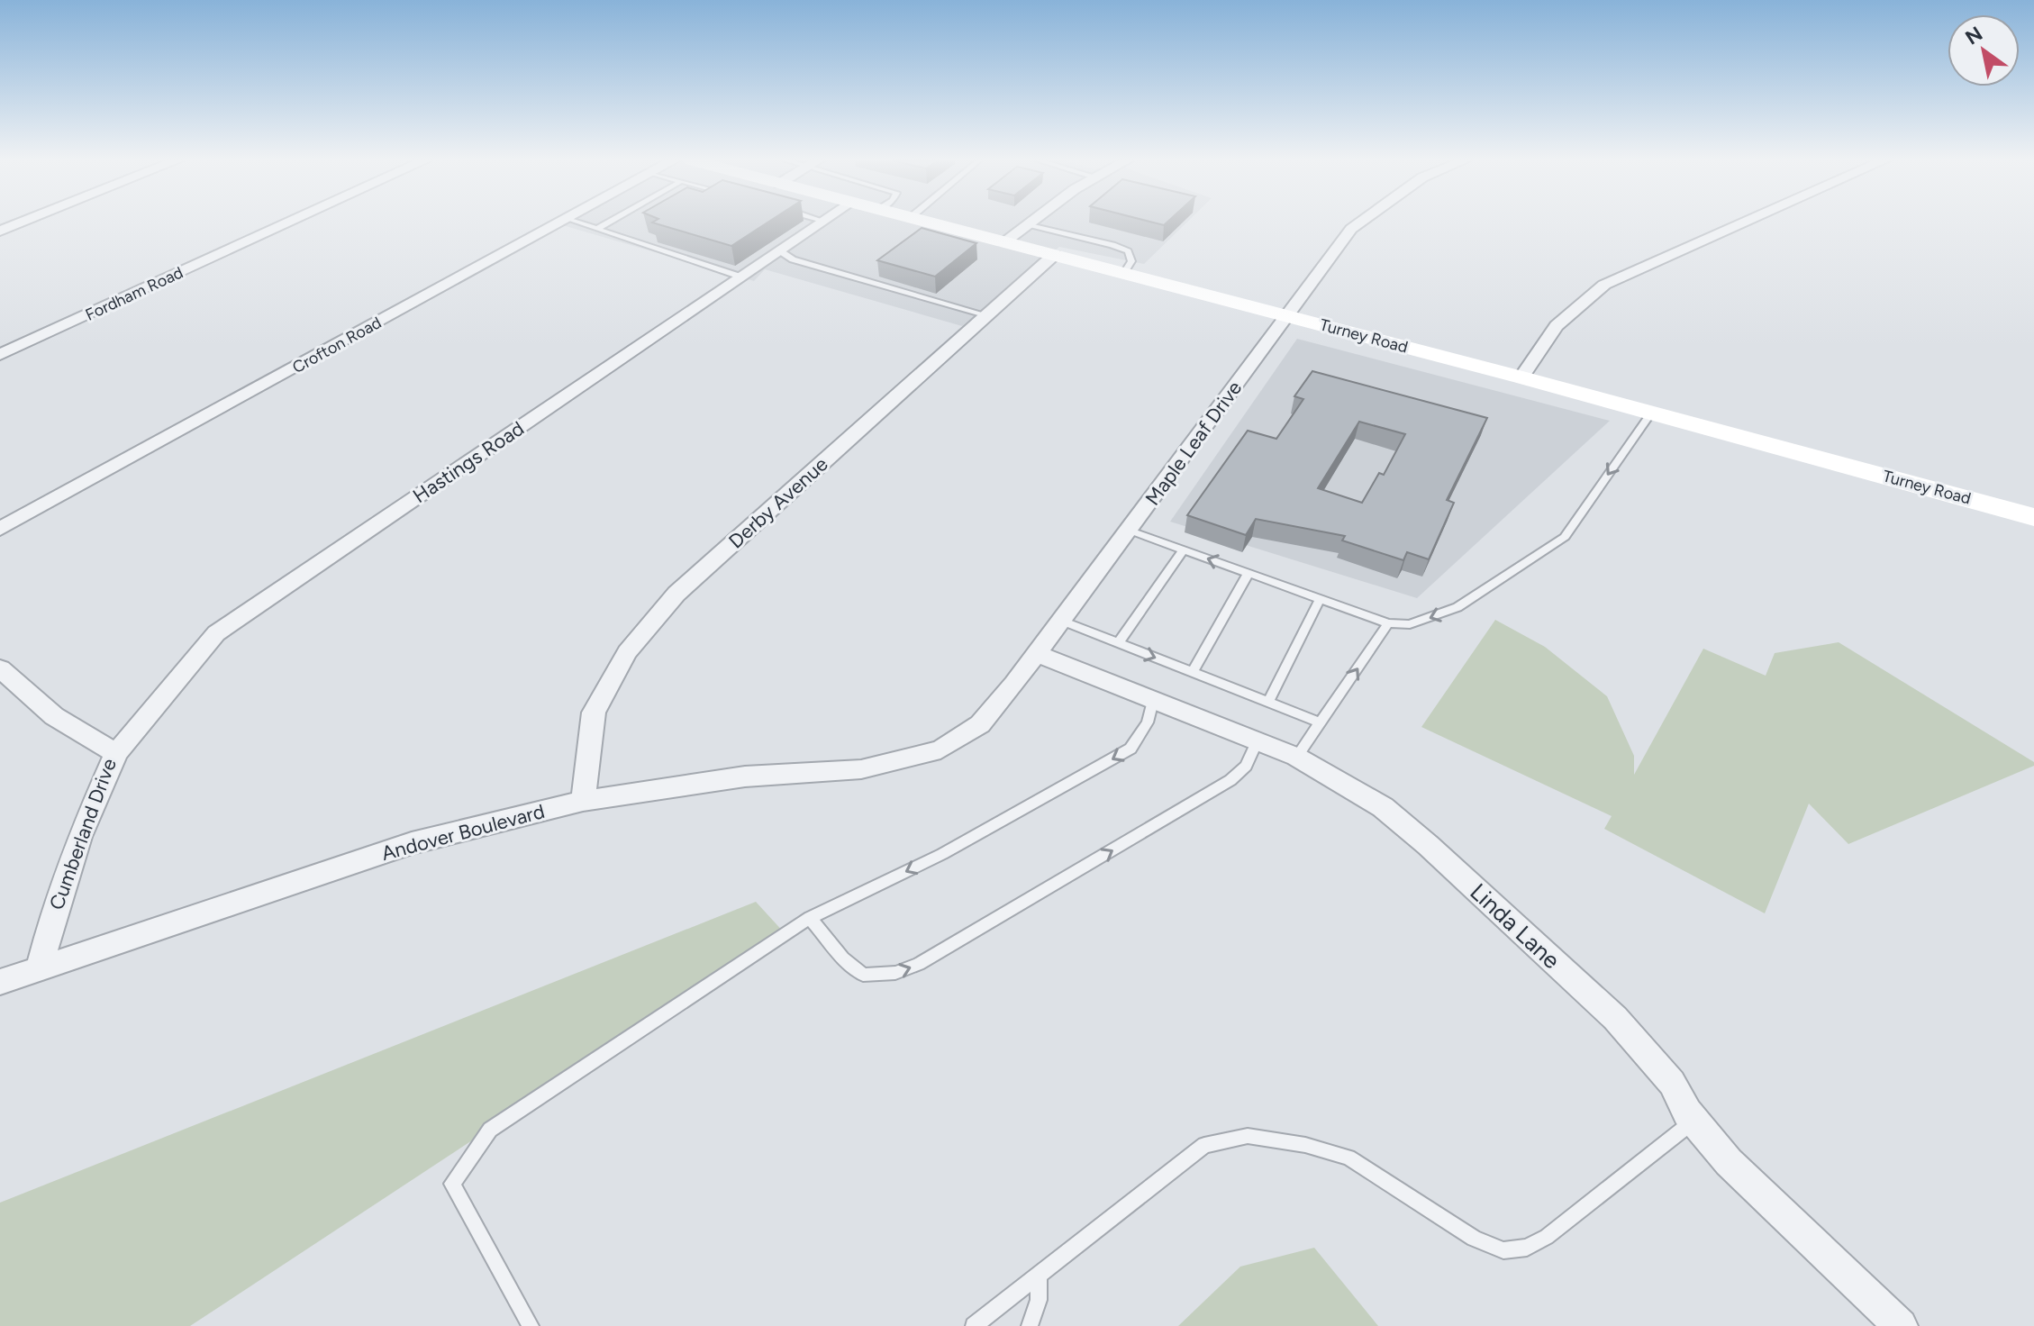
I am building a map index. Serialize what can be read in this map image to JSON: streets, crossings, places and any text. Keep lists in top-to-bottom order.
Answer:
{
  "streets": {
    "main road": ["Turney Road"],
    "street": [
      "Fordham Road",
      "Crofton Road",
      "Maple Leaf Drive",
      "Hastings Road",
      "Derby Avenue",
      "Andover Boulevard",
      "Cumberland Drive",
      "Linda Lane"
    ]
  },
  "crossings": [
    ["Turney Road", "Maple Leaf Drive"],
    ["Turney Road", "Derby Avenue"],
    ["Maple Leaf Drive", "Andover Boulevard"],
    ["Maple Leaf Drive", "Linda Lane"],
    ["Hastings Road", "Cumberland Drive"],
    ["Derby Avenue", "Andover Boulevard"],
    ["Andover Boulevard", "Cumberland Drive"]
  ],
  "north": "top left"
}
